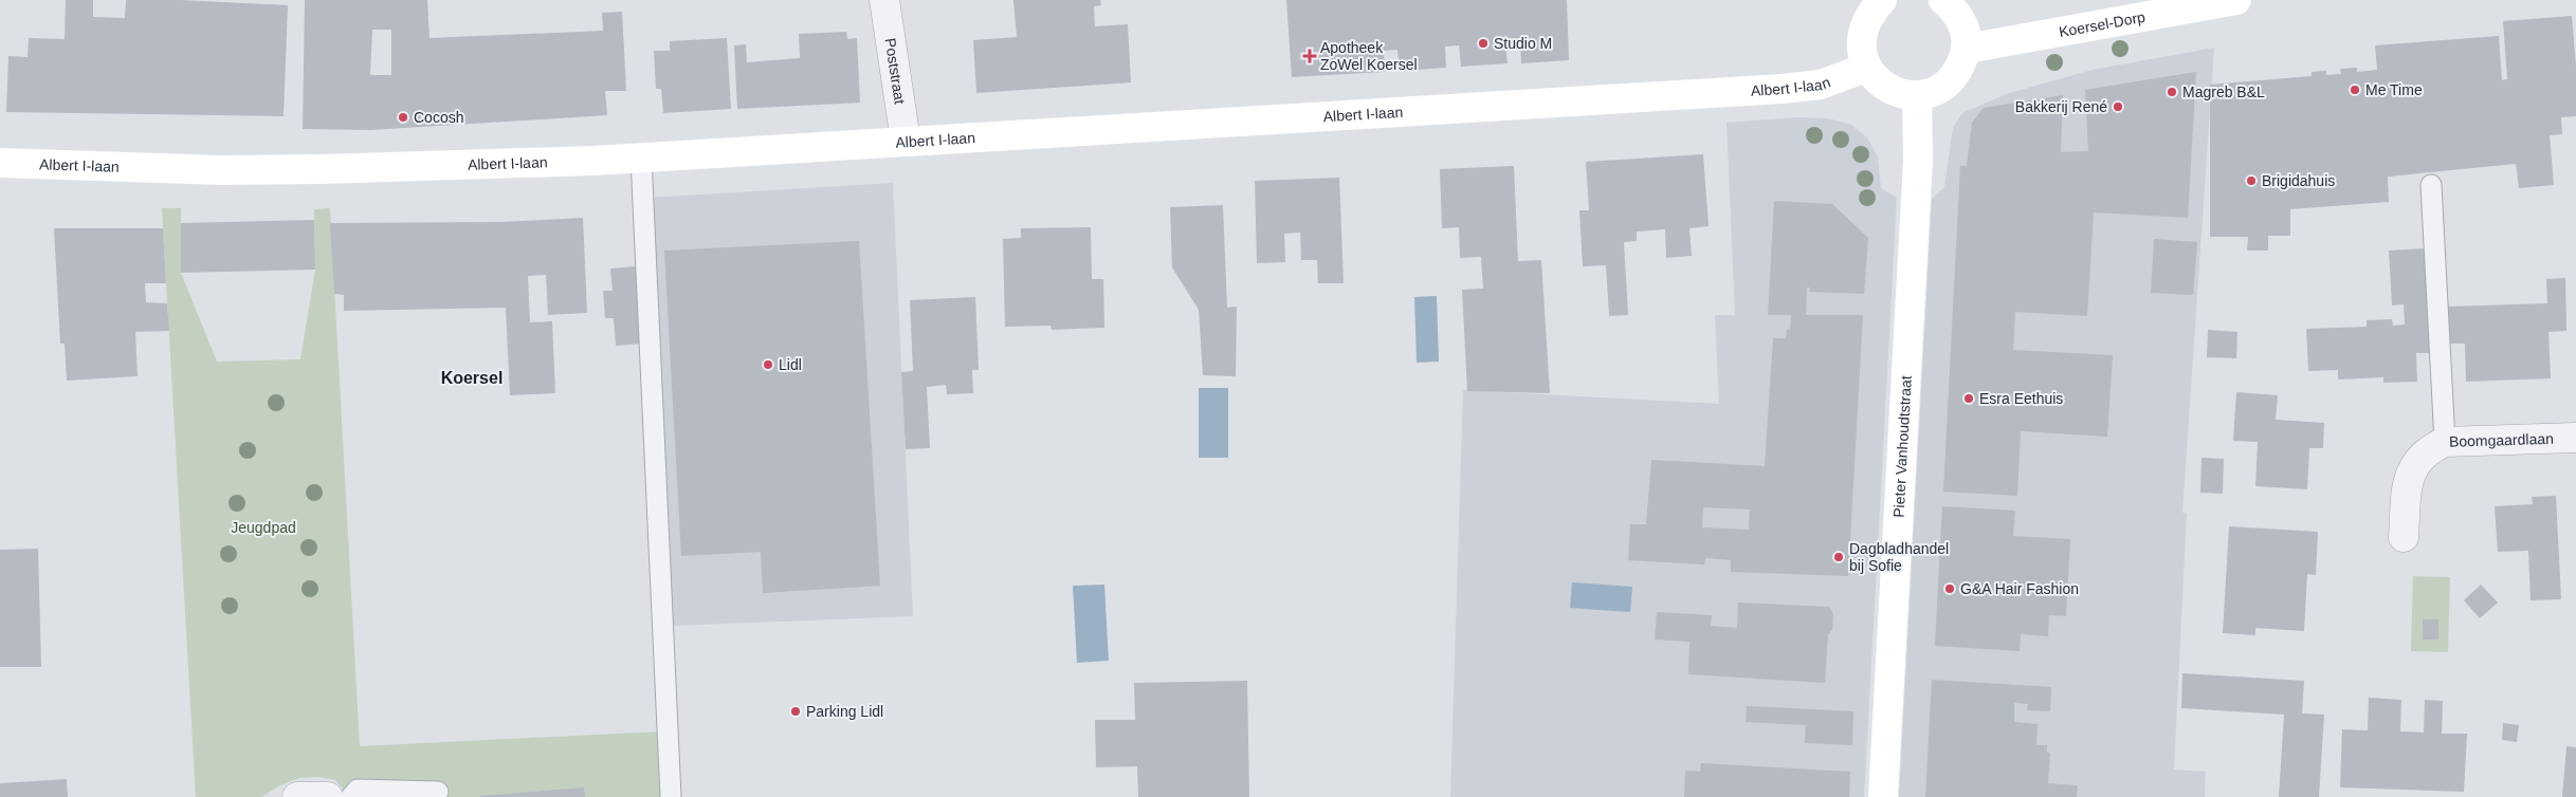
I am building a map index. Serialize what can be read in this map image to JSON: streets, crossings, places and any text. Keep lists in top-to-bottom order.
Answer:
{
  "streets": {
    "street": [
      "Koersel-Dorp",
      "Poststraat",
      "Albert I-laan",
      "Boomgaardlaan",
      "Pieter Vanhoudtstraat"
    ]
  },
  "crossings": [
    ["Poststraat", "Albert I-laan"]
  ],
  "districts": ["Koersel"],
  "parks": ["Jeugdpad"],
  "places": {
    "other": [
      "Studio M",
      "Me Time",
      "Magreb B&L",
      "Bakkerij René",
      "Cocosh",
      "Brigidahuis",
      "Lidl",
      "Esra Eethuis",
      "Dagbladhandel bij Sofie",
      "G&A Hair Fashion",
      "Parking Lidl"
    ],
    "health": ["Apotheek ZoWel Koersel"]
  }
}
